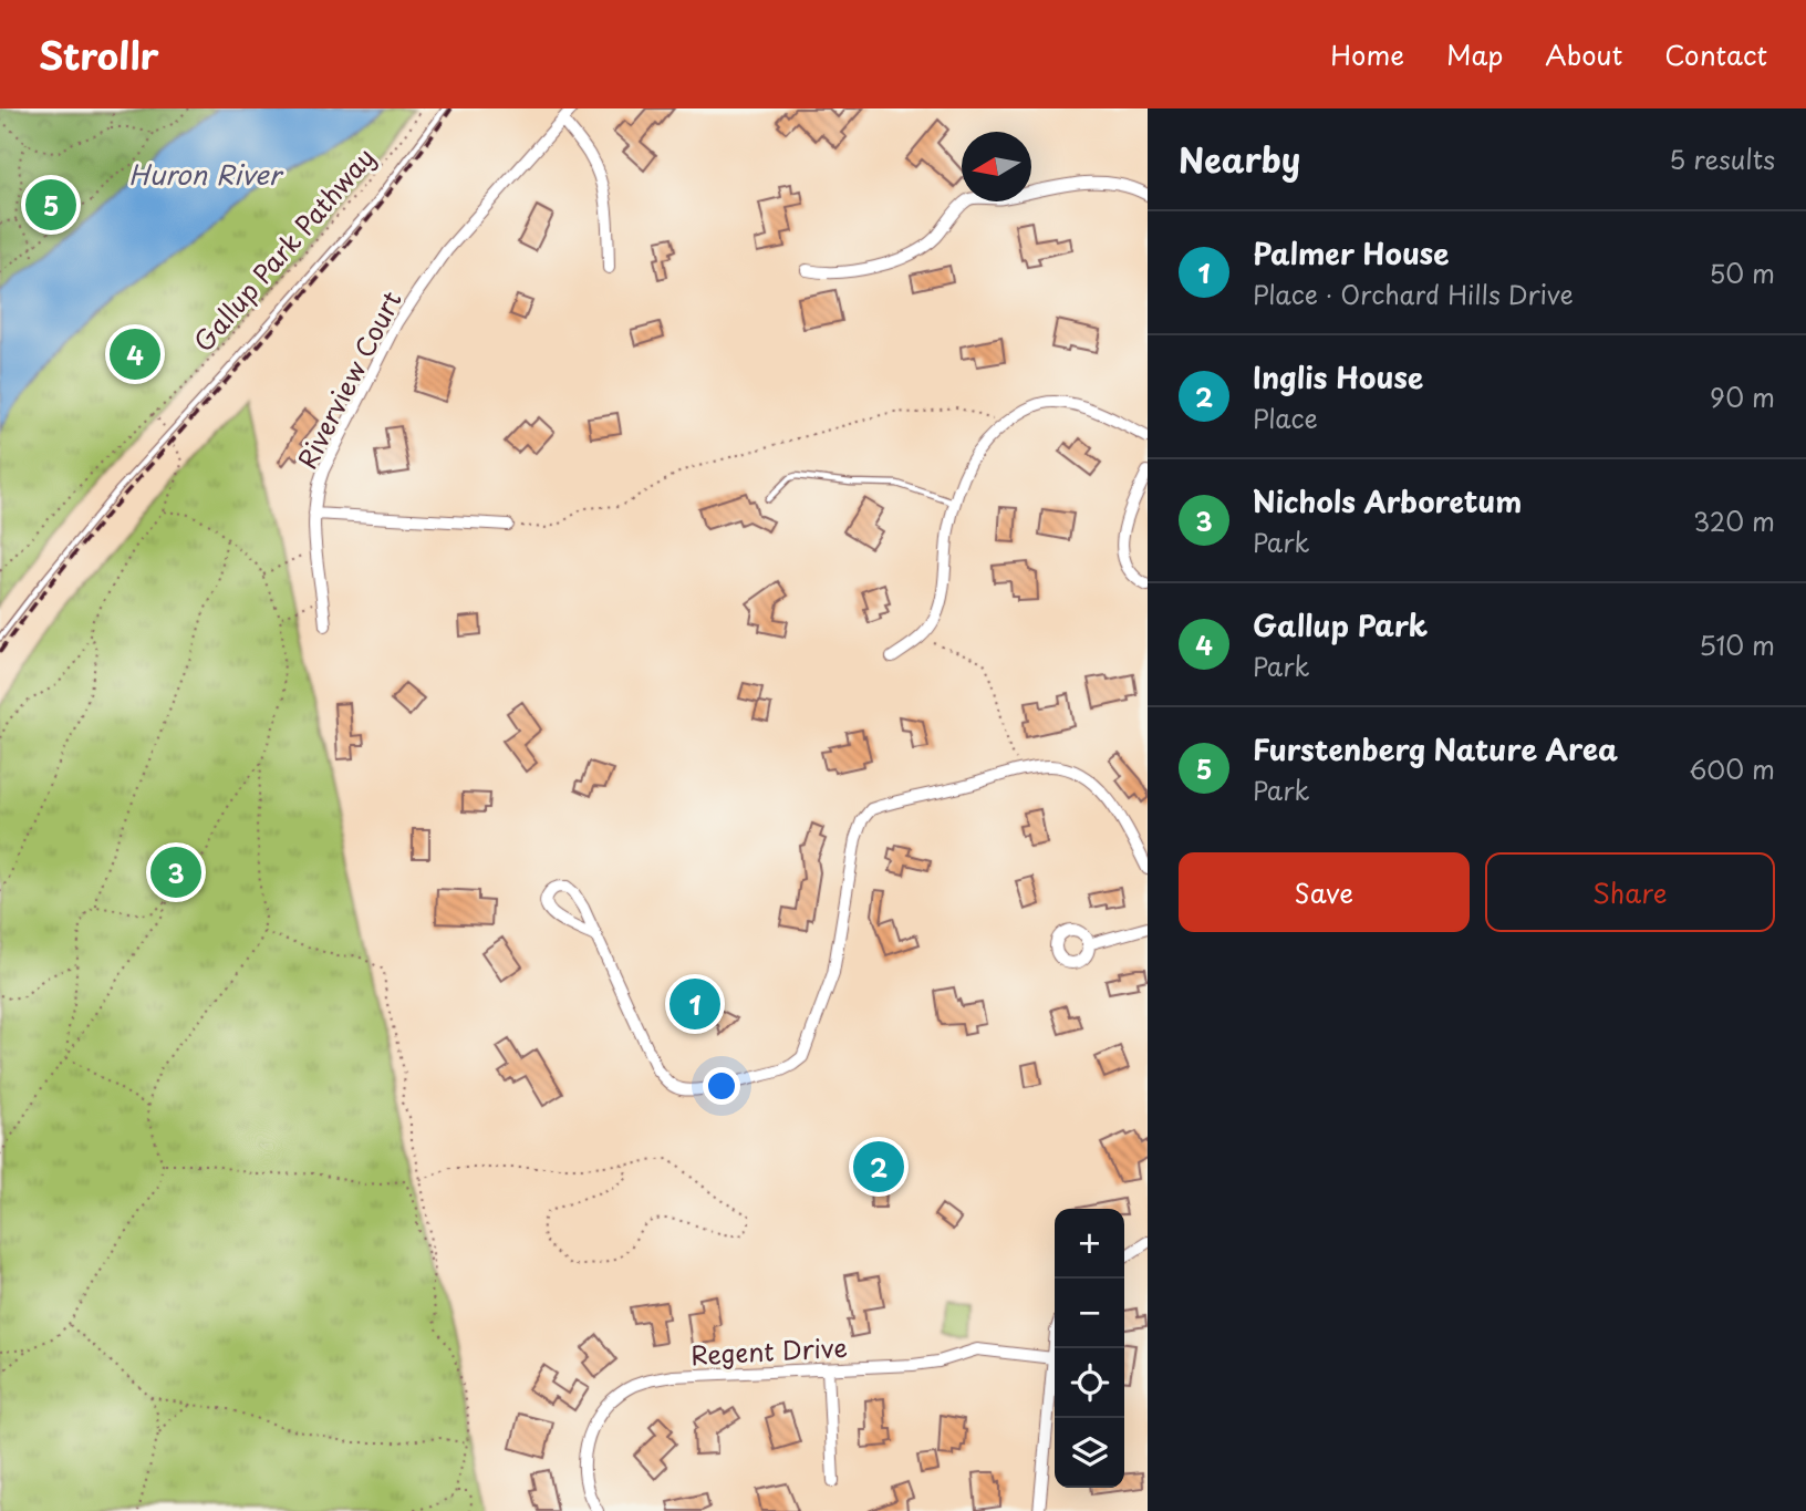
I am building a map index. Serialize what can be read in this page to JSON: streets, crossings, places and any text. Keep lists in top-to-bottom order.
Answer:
{
  "streets": {
    "street": ["Riverview Court", "Regent Drive"],
    "path": ["Gallup Park Pathway"]
  },
  "water": ["Huron River"],
  "north": "left",
  "page": {
    "header": "Strollr",
    "nav": [
      "Home",
      "Map",
      "About",
      "Contact"
    ],
    "heading": ["Nearby", "5 results"],
    "pins": [
      "5",
      "4",
      "3",
      "1",
      "2"
    ],
    "list": [
      {
        "mark": "1",
        "name": "Palmer House",
        "note": "Place · Orchard Hills Drive",
        "value": "50 m"
      },
      {
        "mark": "2",
        "name": "Inglis House",
        "note": "Place",
        "value": "90 m"
      },
      {
        "mark": "3",
        "name": "Nichols Arboretum",
        "note": "Park",
        "value": "320 m"
      },
      {
        "mark": "4",
        "name": "Gallup Park",
        "note": "Park",
        "value": "510 m"
      },
      {
        "mark": "5",
        "name": "Furstenberg Nature Area",
        "note": "Park",
        "value": "600 m"
      }
    ],
    "buttons": ["Save", "Share"],
    "map_buttons": ["+", "−"]
  }
}
